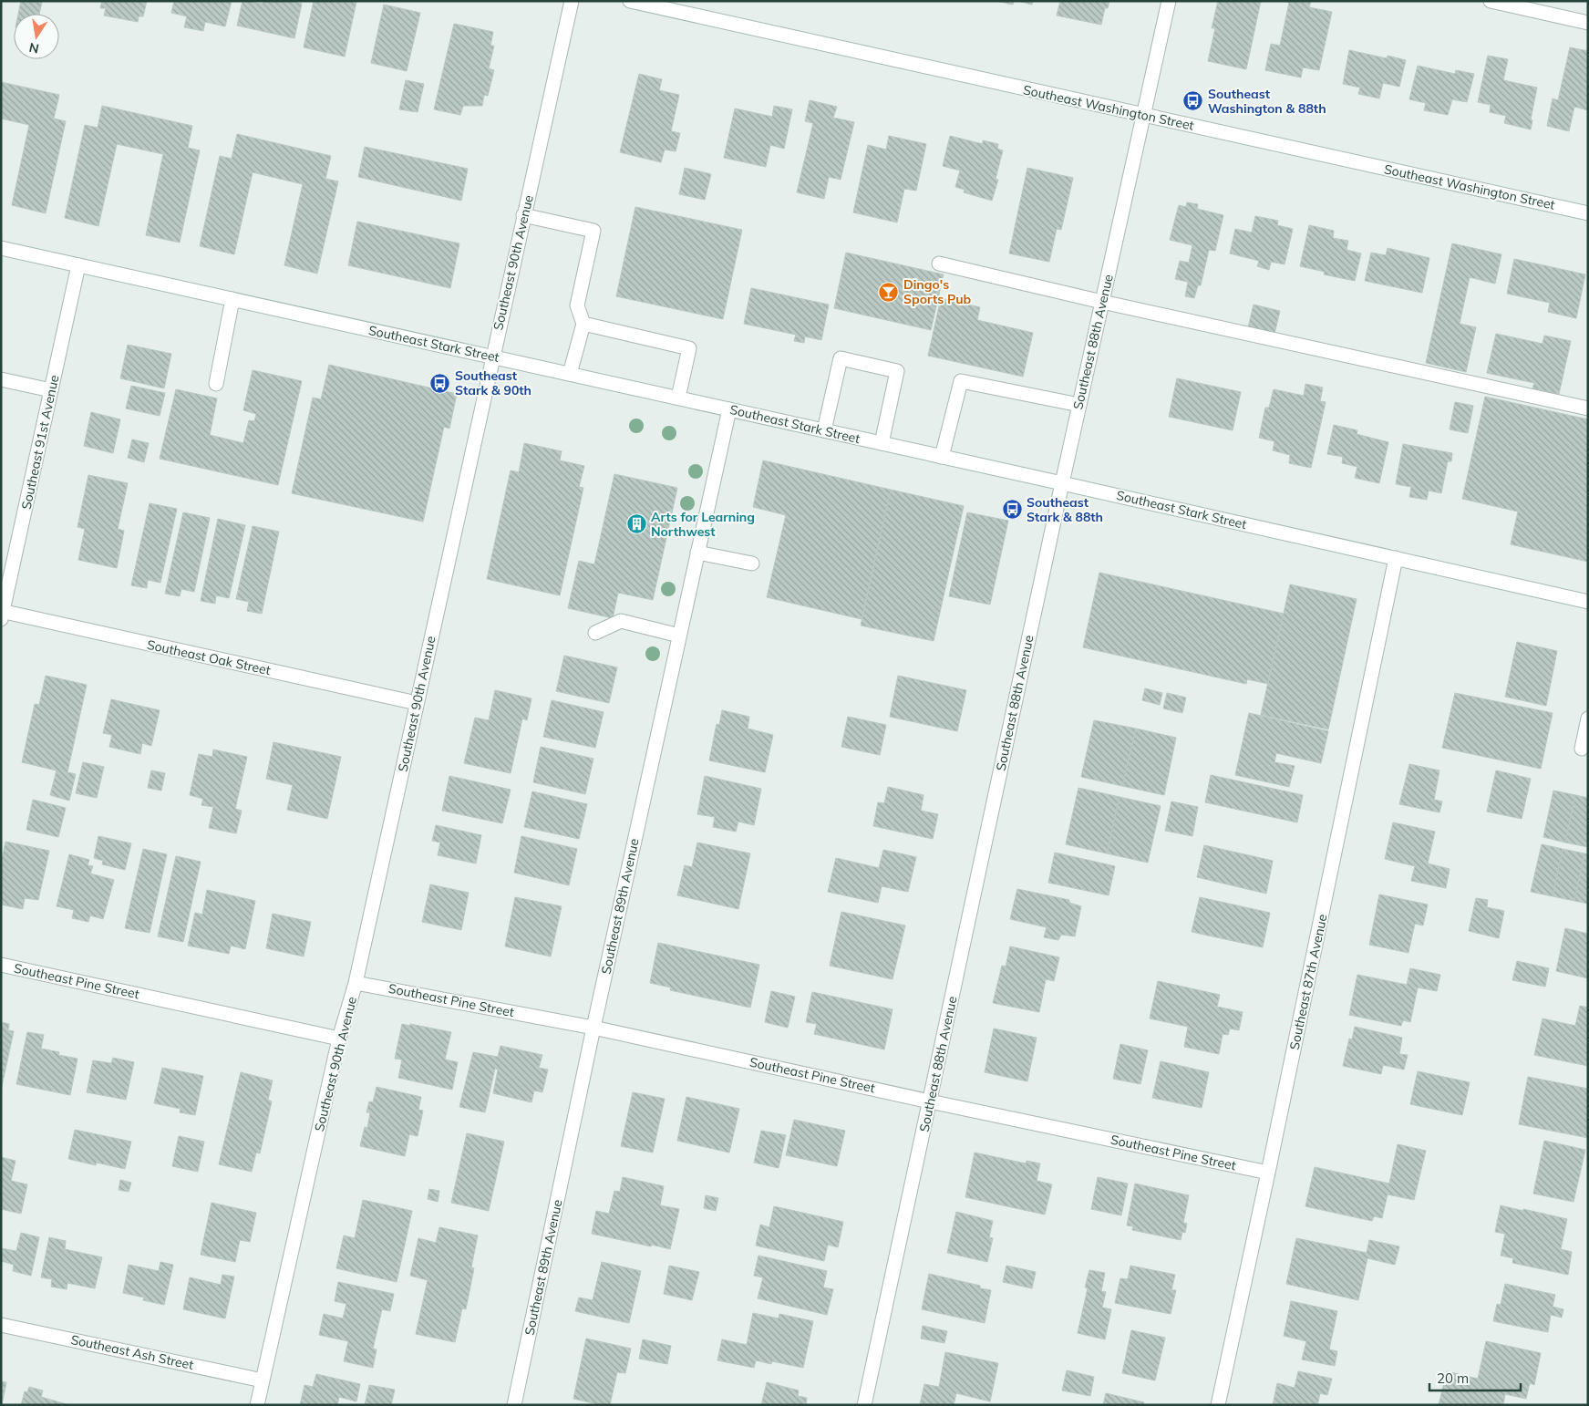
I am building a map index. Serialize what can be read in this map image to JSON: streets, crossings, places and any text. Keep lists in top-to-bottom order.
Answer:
{
  "streets": {
    "street": [
      "Southeast Washington Street",
      "Southeast 90th Avenue",
      "Southeast 88th Avenue",
      "Southeast Stark Street",
      "Southeast 91st Avenue",
      "Southeast Oak Street",
      "Southeast 89th Avenue",
      "Southeast Pine Street",
      "Southeast 87th Avenue",
      "Southeast Ash Street"
    ]
  },
  "crossings": [
    ["Southeast Washington Street", "Southeast 88th Avenue"],
    ["Southeast 90th Avenue", "Southeast Stark Street"],
    ["Southeast 90th Avenue", "Southeast Oak Street"],
    ["Southeast 90th Avenue", "Southeast Pine Street"],
    ["Southeast 90th Avenue", "Southeast Ash Street"],
    ["Southeast 88th Avenue", "Southeast Stark Street"],
    ["Southeast 88th Avenue", "Southeast Pine Street"],
    ["Southeast Stark Street", "Southeast 91st Avenue"],
    ["Southeast Stark Street", "Southeast 89th Avenue"],
    ["Southeast Stark Street", "Southeast 87th Avenue"],
    ["Southeast 91st Avenue", "Southeast Oak Street"],
    ["Southeast 89th Avenue", "Southeast Pine Street"],
    ["Southeast Pine Street", "Southeast 87th Avenue"]
  ],
  "places": {
    "bus stop": ["Southeast Washington & 88th", "Southeast Stark & 90th", "Southeast Stark & 88th"],
    "bar": ["Dingo's Sports Pub"],
    "building": ["Arts for Learning Northwest"]
  },
  "scale_bar": "20 m",
  "north": "bottom"
}
